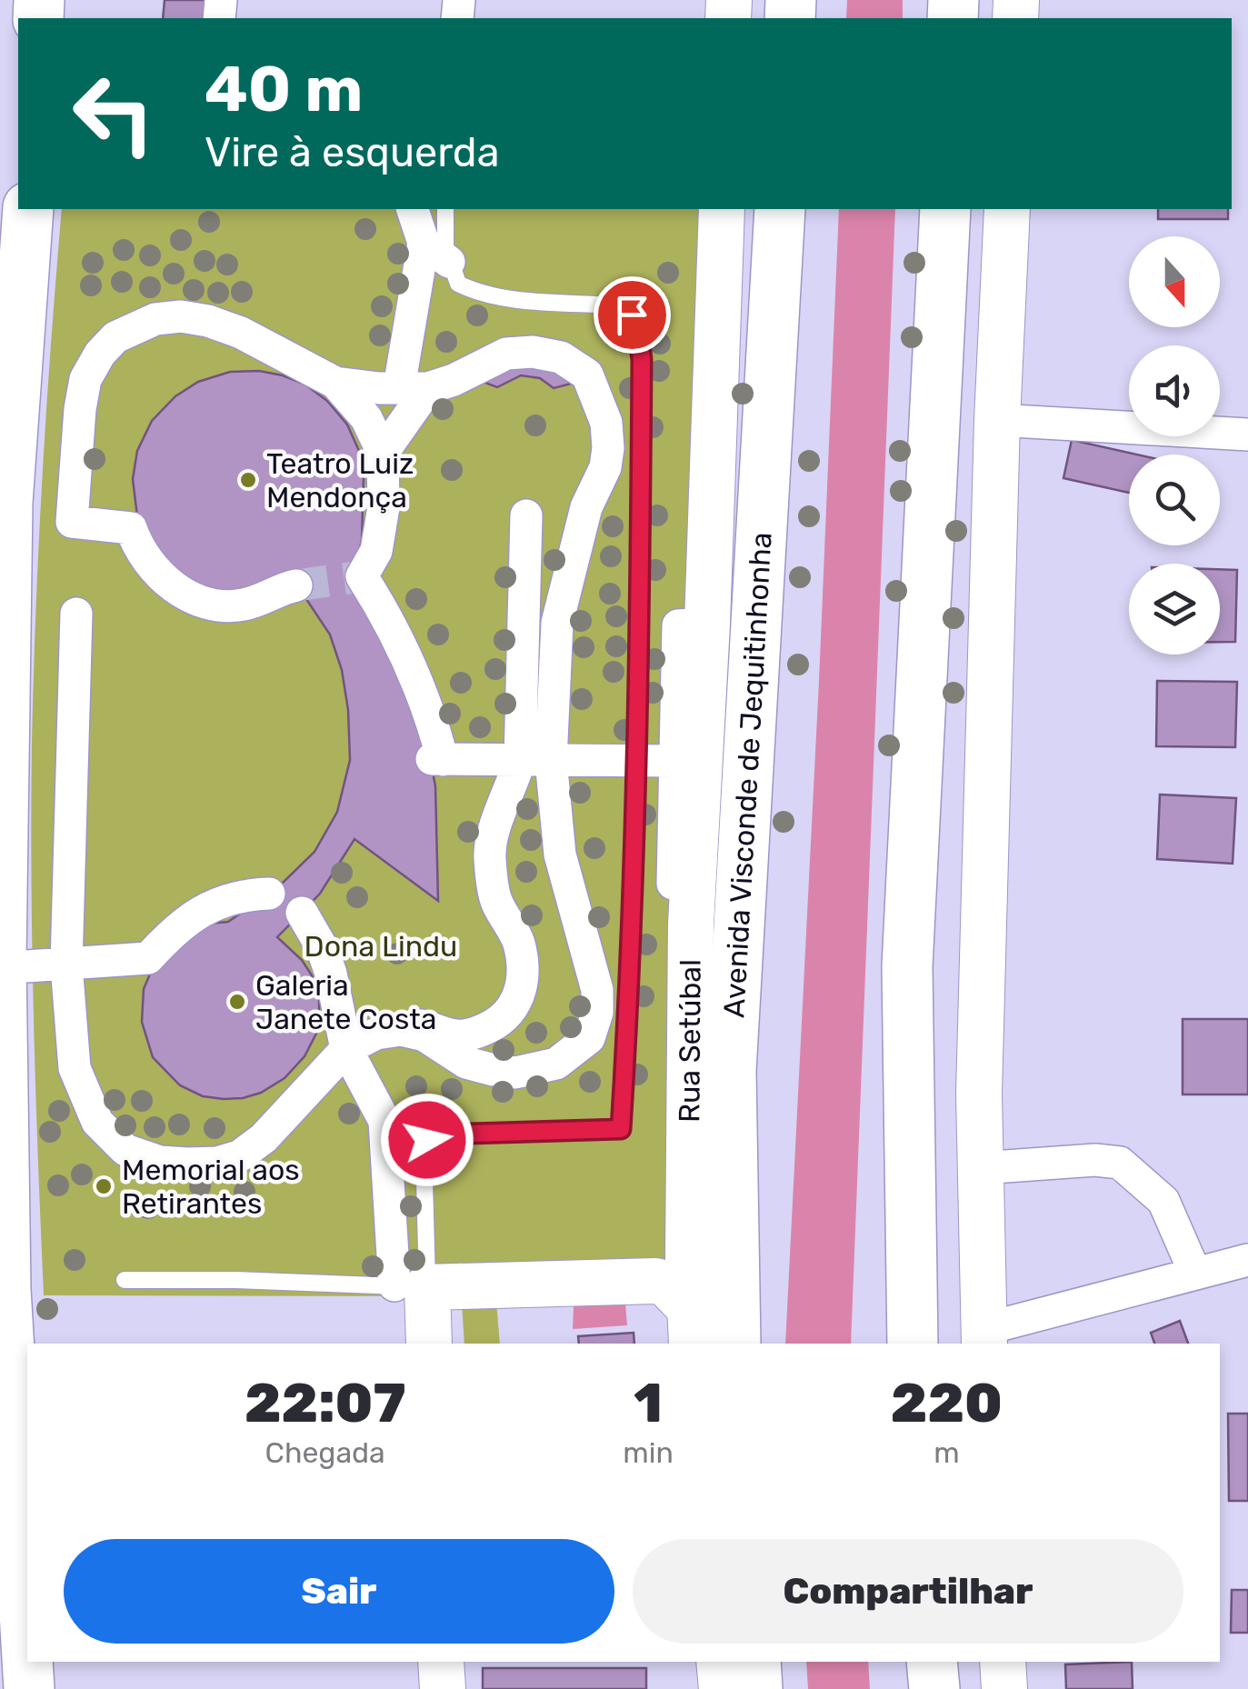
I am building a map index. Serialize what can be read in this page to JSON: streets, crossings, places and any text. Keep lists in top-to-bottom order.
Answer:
{
  "streets": {
    "main road": ["Avenida Visconde de Jequitinhonha"],
    "street": ["Rua Setúbal"]
  },
  "crossings": [
    ["Avenida Visconde de Jequitinhonha", "Rua Setúbal"]
  ],
  "parks": ["Dona Lindu"],
  "places": ["Teatro Luiz Mendonça", "Galeria Janete Costa", "Memorial aos Retirantes"],
  "north": "bottom",
  "page": {
    "turn": ["40 m", "Vire à esquerda"],
    "eta": [
      "22:07",
      "Chegada",
      "1",
      "min",
      "220",
      "m"
    ],
    "buttons": ["Sair", "Compartilhar"]
  }
}
